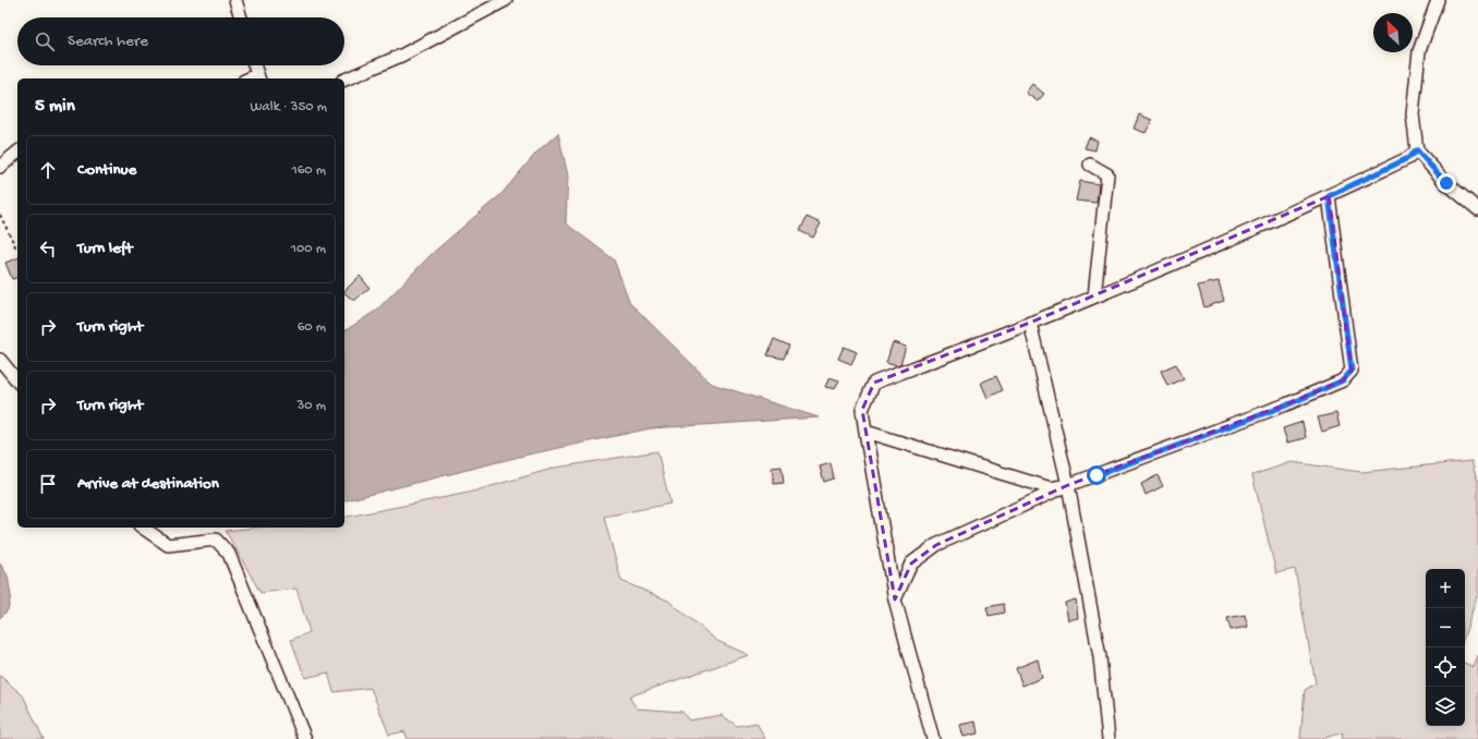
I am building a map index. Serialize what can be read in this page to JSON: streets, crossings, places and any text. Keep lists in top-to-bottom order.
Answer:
{
  "north": "top left",
  "page": {
    "search": "Search here",
    "heading": ["5 min", "Walk · 350 m"],
    "list": [
      ["Continue", "160 m"],
      ["Turn left", "100 m"],
      ["Turn right", "60 m"],
      ["Turn right", "30 m"],
      "Arrive at destination"
    ],
    "map_buttons": ["+", "−"]
  }
}
